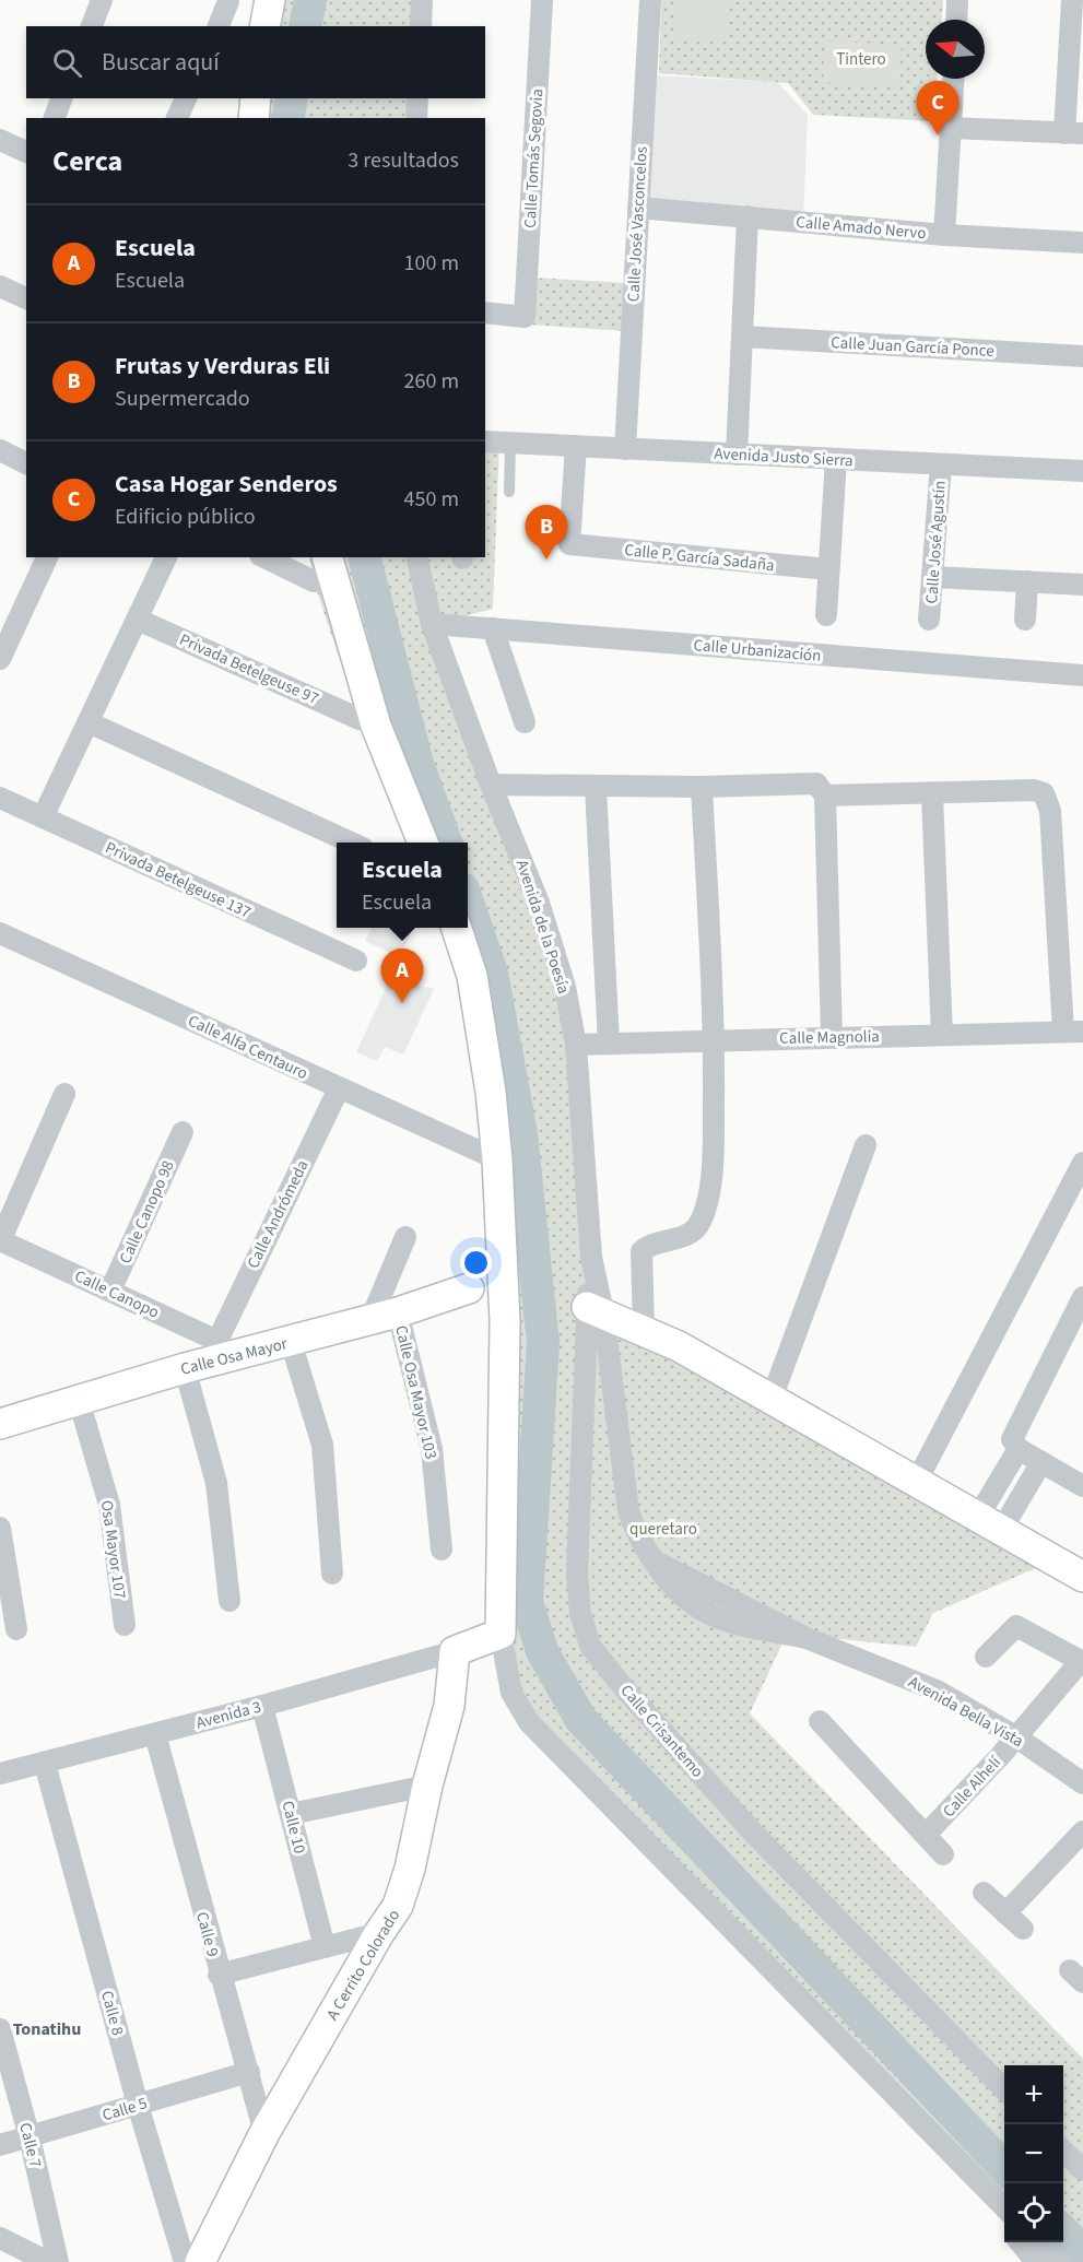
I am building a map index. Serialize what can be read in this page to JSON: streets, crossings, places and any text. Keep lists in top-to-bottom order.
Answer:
{
  "streets": {
    "main road": ["Calle Osa Mayor", "A Cerrito Colorado"],
    "street": [
      "Calle Tomás Segovia",
      "Calle José Vasconcelos",
      "Calle Amado Nervo",
      "Calle Juan García Ponce",
      "Avenida Justo Sierra",
      "Calle José Agustín",
      "Calle P. García Sadaña",
      "Calle Urbanización",
      "Privada Betelgeuse 97",
      "Privada Betelgeuse 137",
      "Avenida de la Poesía",
      "Calle Magnolia",
      "Calle Alfa Centauro",
      "Calle Canopo 98",
      "Calle Andrómeda",
      "Calle Canopo",
      "Calle Osa Mayor 103",
      "Osa Mayor 107",
      "Avenida Bella Vista",
      "Avenida 3",
      "Calle Crisantemo",
      "Calle Alhelí",
      "Calle 10",
      "Calle 9",
      "Calle 8",
      "Calle 5",
      "Calle 7"
    ]
  },
  "crossings": [
    ["Calle José Vasconcelos", "Calle Amado Nervo"],
    ["Calle José Vasconcelos", "Avenida Justo Sierra"],
    ["Avenida Justo Sierra", "Calle José Agustín"],
    ["Avenida Justo Sierra", "Calle P. García Sadaña"],
    ["Calle Urbanización", "Avenida de la Poesía"],
    ["Avenida de la Poesía", "Calle Magnolia"],
    ["Avenida de la Poesía", "Avenida Bella Vista"],
    ["Avenida de la Poesía", "Calle Crisantemo"],
    ["Calle Alfa Centauro", "Calle Andrómeda"],
    ["Calle Canopo 98", "Calle Canopo"],
    ["Calle Andrómeda", "Calle Canopo"],
    ["Calle Andrómeda", "Calle Osa Mayor"],
    ["Calle Canopo", "Calle Osa Mayor"],
    ["Calle Osa Mayor", "Calle Osa Mayor 103"],
    ["Calle Osa Mayor", "Osa Mayor 107"],
    ["Avenida Bella Vista", "Calle Crisantemo"],
    ["Avenida Bella Vista", "Calle Alhelí"],
    ["Avenida 3", "Calle 10"],
    ["Avenida 3", "Calle 9"],
    ["Avenida 3", "A Cerrito Colorado"],
    ["Avenida 3", "Calle 8"],
    ["Calle 9", "A Cerrito Colorado"],
    ["Calle 9", "Calle 5"],
    ["Calle 8", "Calle 5"],
    ["Calle 5", "Calle 7"]
  ],
  "districts": ["Tonatihu"],
  "parks": ["Tintero", "queretaro"],
  "north": "left",
  "page": {
    "search": "Buscar aquí",
    "pins": ["C", "B", "A"],
    "heading": ["Cerca", "3 resultados"],
    "list": [
      {
        "mark": "A",
        "name": "Escuela",
        "note": "Escuela",
        "value": "100 m"
      },
      {
        "mark": "B",
        "name": "Frutas y Verduras Eli",
        "note": "Supermercado",
        "value": "260 m"
      },
      {
        "mark": "C",
        "name": "Casa Hogar Senderos",
        "note": "Edificio público",
        "value": "450 m"
      }
    ],
    "popup": ["Escuela", "Escuela"],
    "map_buttons": ["+", "−"]
  }
}
